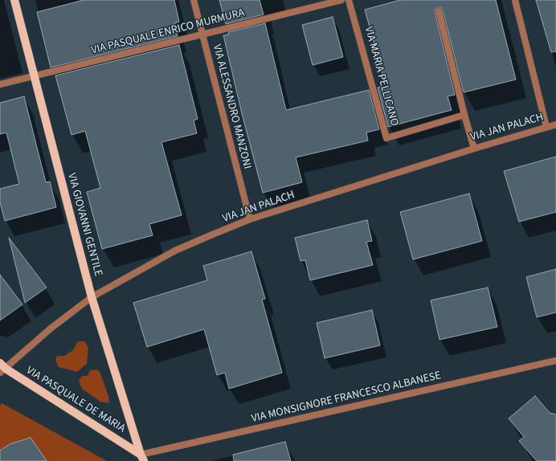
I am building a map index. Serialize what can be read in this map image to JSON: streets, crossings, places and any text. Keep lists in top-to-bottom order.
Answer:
{
  "streets": {
    "main road": ["VIA GIOVANNI GENTILE", "VIA PASQUALE DE MARIA"],
    "street": [
      "VIA PASQUALE ENRICO MURMURA",
      "VIA MARIA PELLICANO",
      "VIA ALESSANDRO MANZONI",
      "VIA JAN PALACH",
      "VIA MONSIGNORE FRANCESCO ALBANESE"
    ]
  },
  "crossings": [
    ["VIA PASQUALE ENRICO MURMURA", "VIA ALESSANDRO MANZONI"],
    ["VIA PASQUALE ENRICO MURMURA", "VIA GIOVANNI GENTILE"],
    ["VIA ALESSANDRO MANZONI", "VIA JAN PALACH"],
    ["VIA JAN PALACH", "VIA GIOVANNI GENTILE"],
    ["VIA JAN PALACH", "VIA PASQUALE DE MARIA"],
    ["VIA GIOVANNI GENTILE", "VIA MONSIGNORE FRANCESCO ALBANESE"],
    ["VIA GIOVANNI GENTILE", "VIA PASQUALE DE MARIA"],
    ["VIA MONSIGNORE FRANCESCO ALBANESE", "VIA PASQUALE DE MARIA"]
  ]
}
